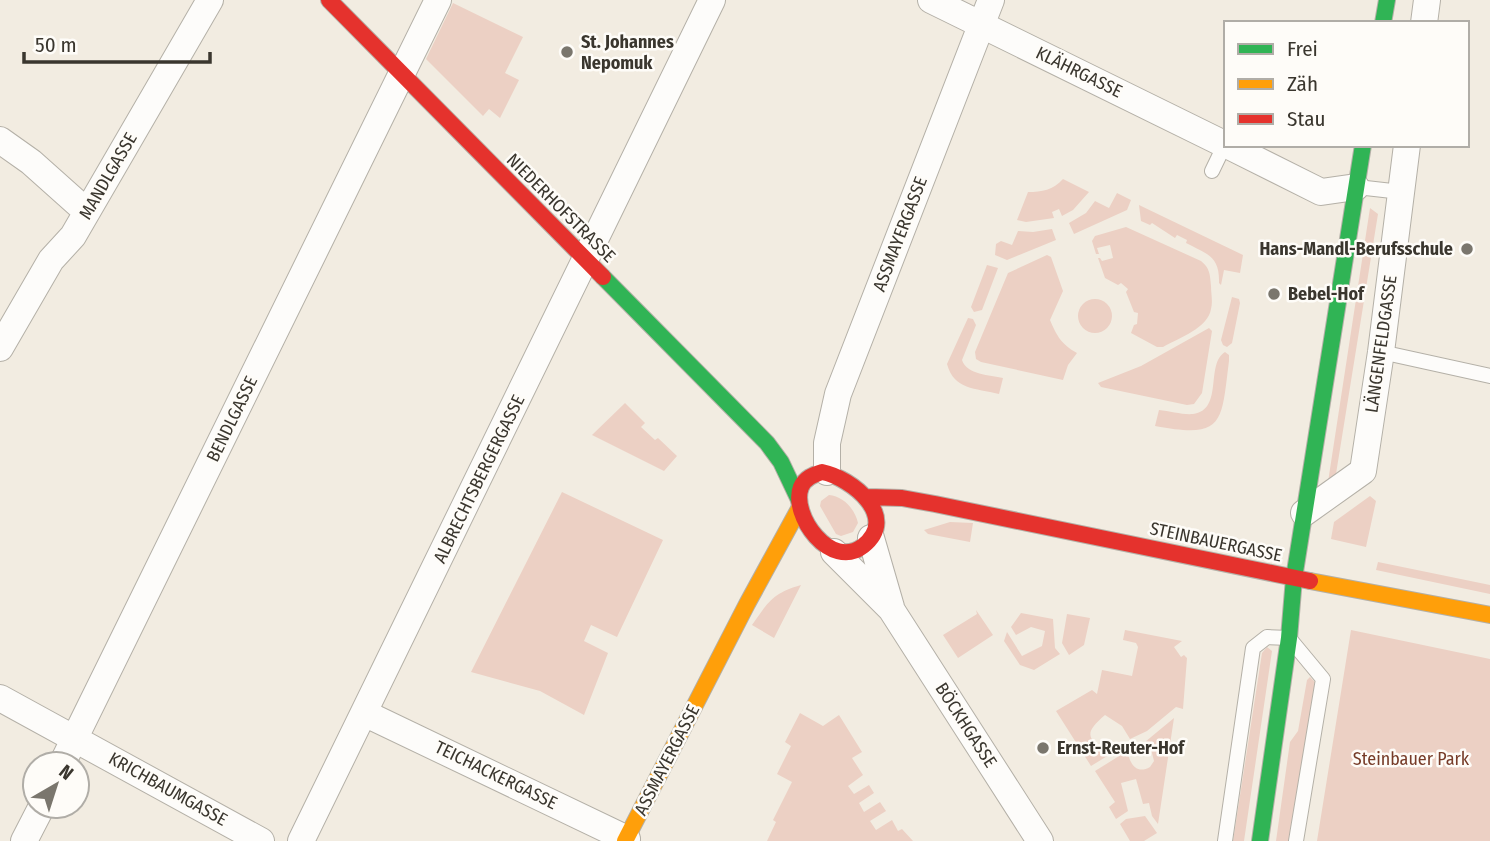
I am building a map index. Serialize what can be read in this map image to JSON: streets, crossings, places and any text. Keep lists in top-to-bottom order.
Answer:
{
  "streets": {
    "street": [
      "KLÄHRGASSE",
      "MANDLGASSE",
      "NIEDERHOFSTRASSE",
      "ASSMAYERGASSE",
      "LÄNGENFELDGASSE",
      "BENDLGASSE",
      "ALBRECHTSBERGERGASSE",
      "STEINBAUERGASSE",
      "BÖCKHGASSE",
      "TEICHACKERGASSE",
      "KRICHBAUMGASSE"
    ]
  },
  "crossings": [
    ["KLÄHRGASSE", "ASSMAYERGASSE"],
    ["NIEDERHOFSTRASSE", "ASSMAYERGASSE"],
    ["NIEDERHOFSTRASSE", "BENDLGASSE"],
    ["NIEDERHOFSTRASSE", "ALBRECHTSBERGERGASSE"],
    ["NIEDERHOFSTRASSE", "STEINBAUERGASSE"],
    ["NIEDERHOFSTRASSE", "BÖCKHGASSE"],
    ["ASSMAYERGASSE", "STEINBAUERGASSE"],
    ["ASSMAYERGASSE", "BÖCKHGASSE"],
    ["ASSMAYERGASSE", "TEICHACKERGASSE"],
    ["BENDLGASSE", "KRICHBAUMGASSE"],
    ["ALBRECHTSBERGERGASSE", "TEICHACKERGASSE"],
    ["STEINBAUERGASSE", "BÖCKHGASSE"]
  ],
  "parks": ["Steinbauer Park"],
  "places": [
    "St. Johannes Nepomuk",
    "Hans-Mandl-Berufsschule",
    "Bebel-Hof",
    "Ernst-Reuter-Hof"
  ],
  "legend": ["Frei", "Zäh", "Stau"],
  "scale_bar": "50 m",
  "north": "top right"
}
